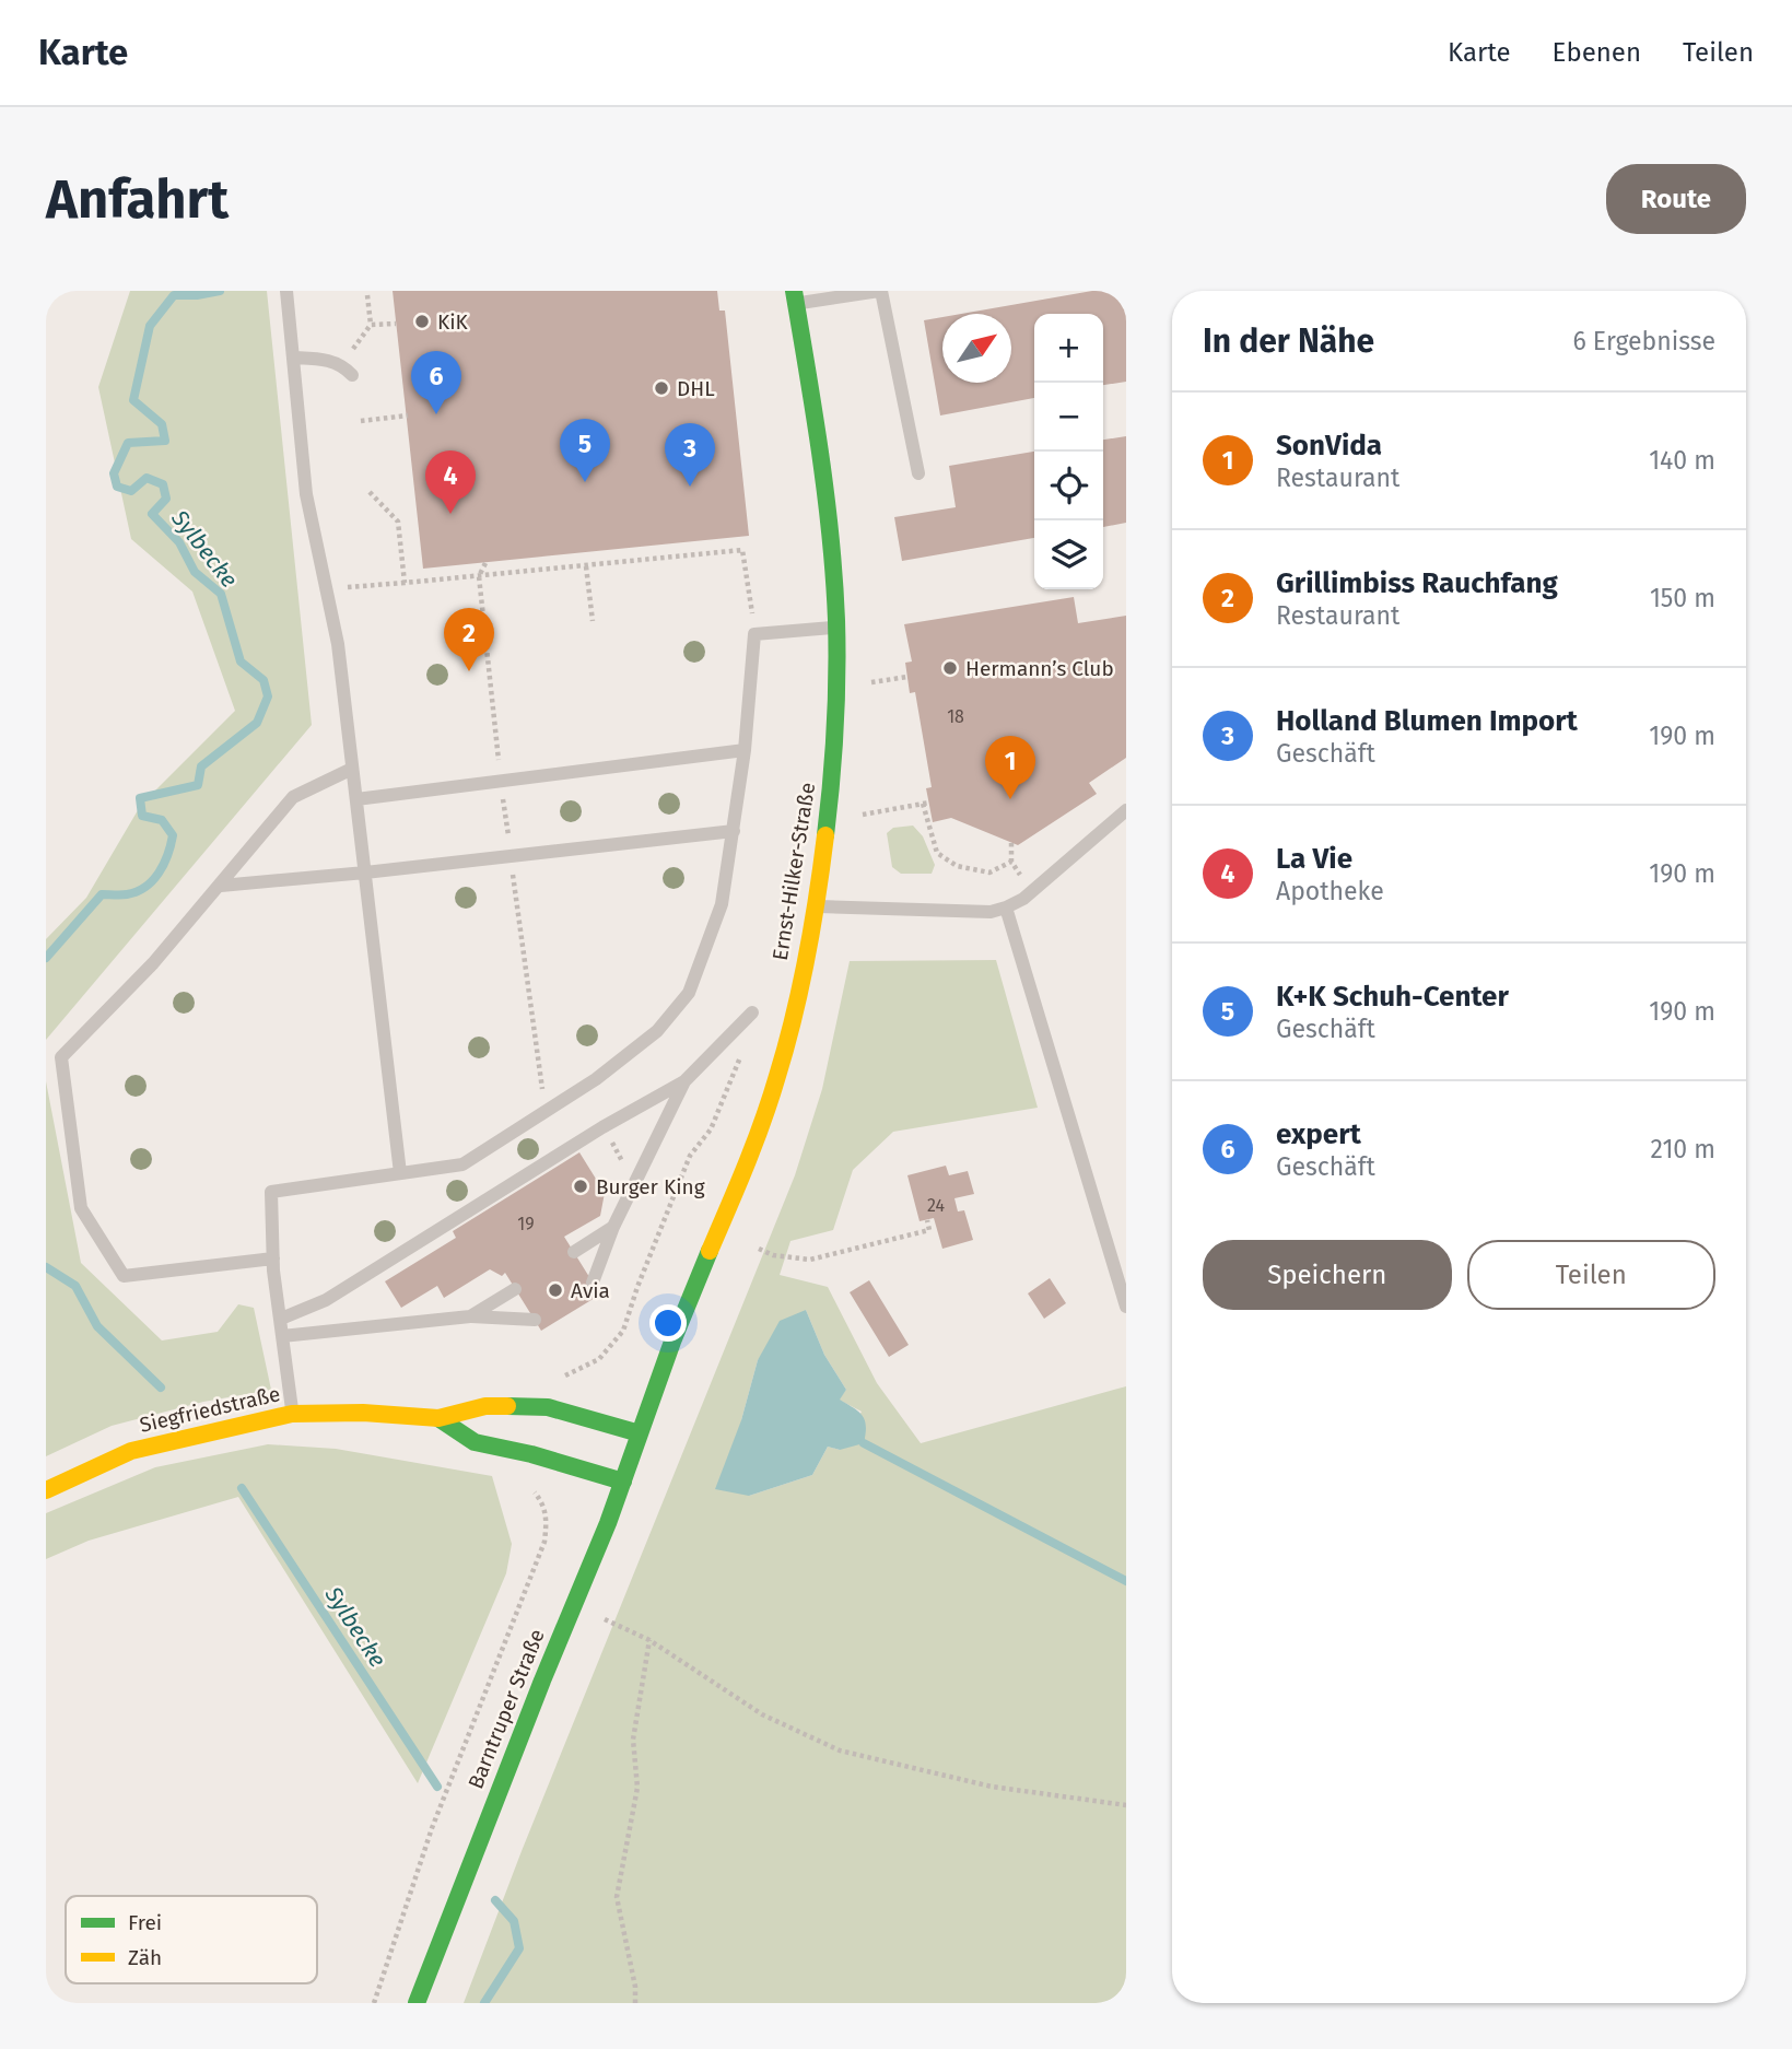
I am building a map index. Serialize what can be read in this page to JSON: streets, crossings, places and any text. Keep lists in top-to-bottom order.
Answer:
{
  "streets": {
    "main road": ["Ernst-Hilker-Straße", "Siegfriedstraße", "Barntruper Straße"]
  },
  "crossings": [
    ["Ernst-Hilker-Straße", "Siegfriedstraße"],
    ["Ernst-Hilker-Straße", "Barntruper Straße"],
    ["Siegfriedstraße", "Barntruper Straße"]
  ],
  "water": ["Sylbecke"],
  "places": [
    "KiK",
    "DHL",
    "Hermann’s Club",
    "Burger King",
    "Avia"
  ],
  "house_numbers": ["18", "24", "19"],
  "legend": ["Frei", "Zäh"],
  "north": "top right",
  "page": {
    "header": "Karte",
    "nav": ["Karte", "Ebenen", "Teilen"],
    "buttons": [
      "Route",
      ["Speichern", "Teilen"]
    ],
    "title": "Anfahrt",
    "heading": ["In der Nähe", "6 Ergebnisse"],
    "map_buttons": ["+", "−"],
    "pins": [
      "6",
      "5",
      "3",
      "4",
      "2",
      "1"
    ],
    "list": [
      {
        "mark": "1",
        "name": "SonVida",
        "note": "Restaurant",
        "value": "140 m"
      },
      {
        "mark": "2",
        "name": "Grillimbiss Rauchfang",
        "note": "Restaurant",
        "value": "150 m"
      },
      {
        "mark": "3",
        "name": "Holland Blumen Import",
        "note": "Geschäft",
        "value": "190 m"
      },
      {
        "mark": "4",
        "name": "La Vie",
        "note": "Apotheke",
        "value": "190 m"
      },
      {
        "mark": "5",
        "name": "K+K Schuh-Center",
        "note": "Geschäft",
        "value": "190 m"
      },
      {
        "mark": "6",
        "name": "expert",
        "note": "Geschäft",
        "value": "210 m"
      }
    ]
  }
}
